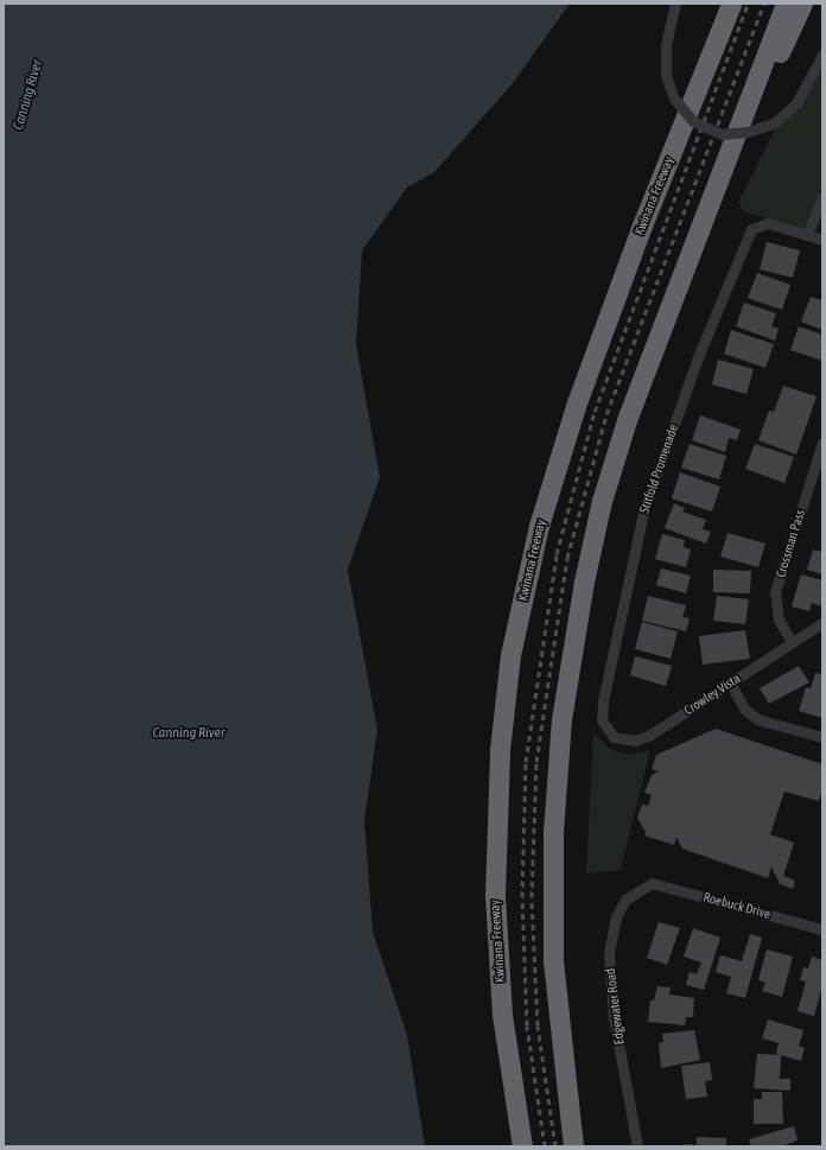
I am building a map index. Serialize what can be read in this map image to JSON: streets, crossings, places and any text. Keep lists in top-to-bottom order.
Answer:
{
  "streets": {
    "highway": ["Kwinana Freeway"],
    "street": [
      "Stitfold Promenade",
      "Crossman Pass",
      "Crowley Vista",
      "Roebuck Drive",
      "Edgewater Road"
    ]
  },
  "crossings": [
    ["Stitfold Promenade", "Crowley Vista"],
    ["Crossman Pass", "Crowley Vista"],
    ["Roebuck Drive", "Edgewater Road"]
  ],
  "water": ["Canning River"]
}
